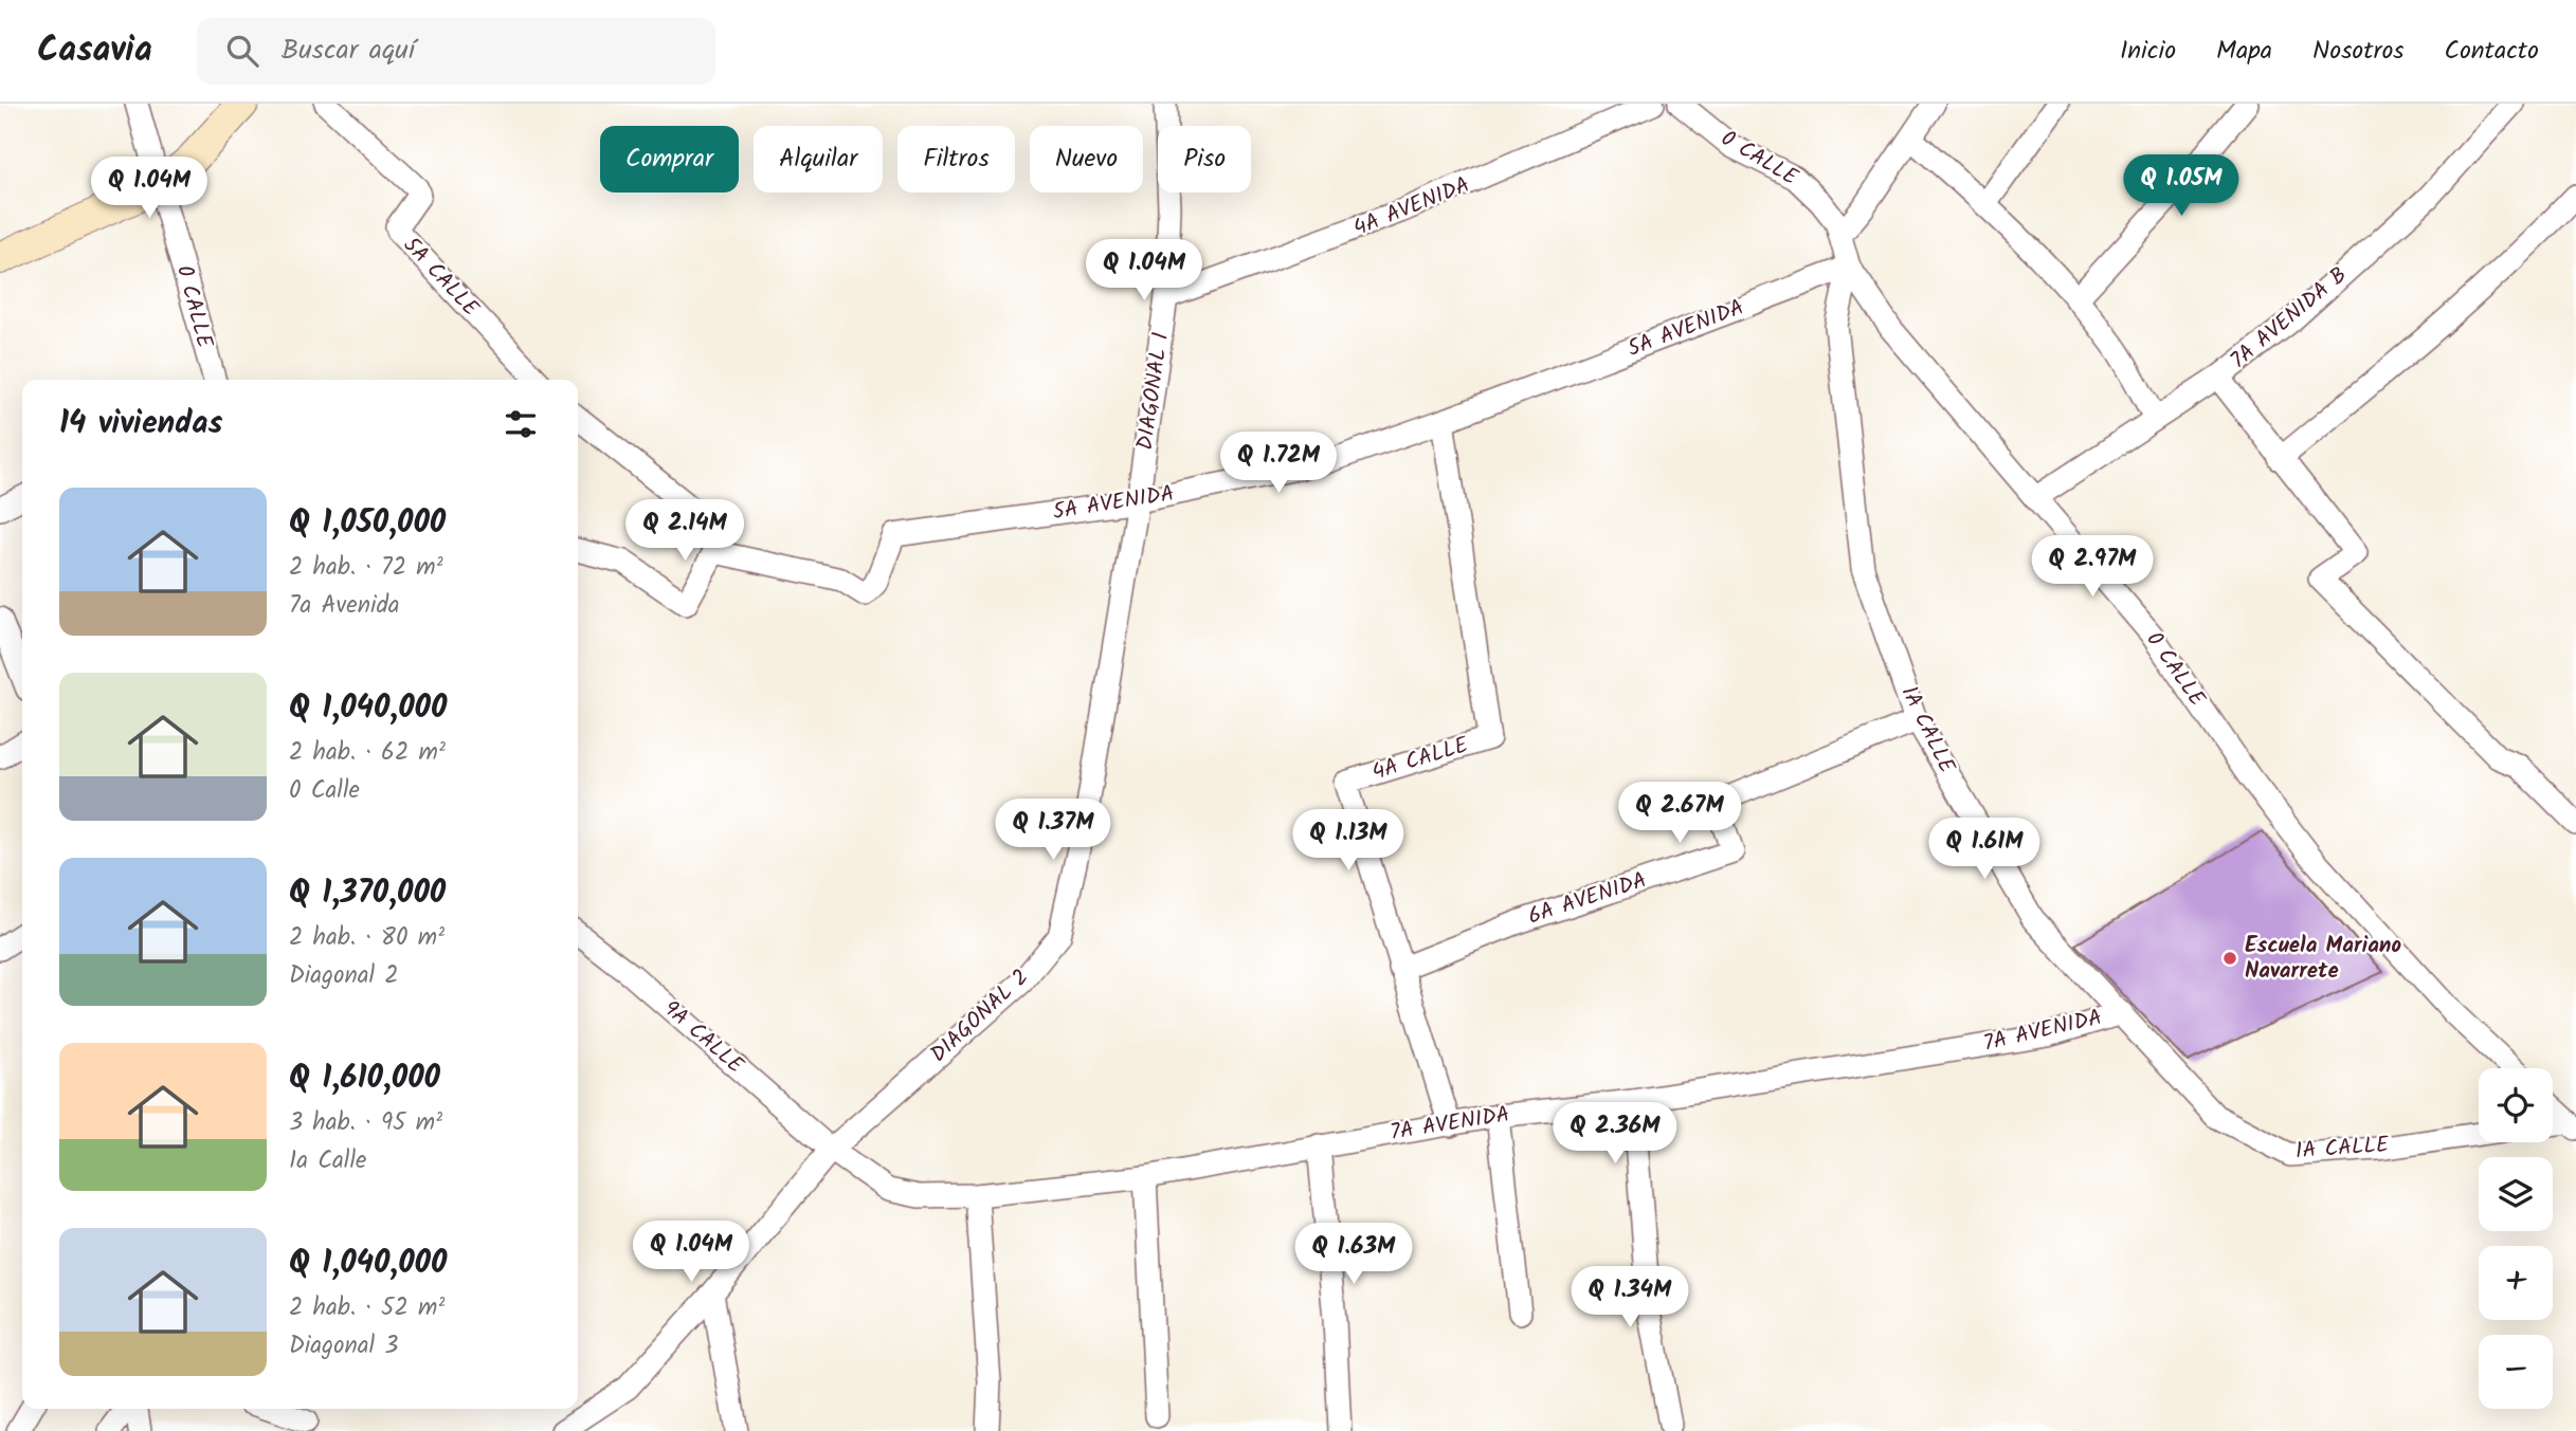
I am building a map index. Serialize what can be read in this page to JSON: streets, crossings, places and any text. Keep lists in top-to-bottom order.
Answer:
{
  "streets": {
    "street": [
      "0 CALLE",
      "4A AVENIDA",
      "5A CALLE",
      "7A AVENIDA B",
      "5A AVENIDA",
      "DIAGONAL 1",
      "1A CALLE",
      "4A CALLE",
      "6A AVENIDA",
      "DIAGONAL 2",
      "7A AVENIDA",
      "9A CALLE"
    ]
  },
  "crossings": [
    ["0 CALLE", "7A AVENIDA B"],
    ["0 CALLE", "5A AVENIDA"],
    ["0 CALLE", "1A CALLE"],
    ["4A AVENIDA", "DIAGONAL 1"],
    ["5A AVENIDA", "DIAGONAL 1"],
    ["5A AVENIDA", "1A CALLE"],
    ["5A AVENIDA", "4A CALLE"],
    ["5A AVENIDA", "DIAGONAL 2"],
    ["DIAGONAL 1", "DIAGONAL 2"],
    ["1A CALLE", "6A AVENIDA"],
    ["1A CALLE", "7A AVENIDA"],
    ["4A CALLE", "6A AVENIDA"],
    ["4A CALLE", "7A AVENIDA"],
    ["DIAGONAL 2", "7A AVENIDA"],
    ["DIAGONAL 2", "9A CALLE"],
    ["7A AVENIDA", "9A CALLE"]
  ],
  "places": ["Escuela Mariano Navarrete"],
  "page": {
    "header": "Casavia",
    "search": "Buscar aquí",
    "nav": [
      "Inicio",
      "Mapa",
      "Nosotros",
      "Contacto"
    ],
    "chip": [
      "Comprar",
      "Alquilar",
      "Filtros",
      "Nuevo",
      "Piso"
    ],
    "price": [
      "Q 1.05M",
      "Q 1.04M",
      "Q 1.04M",
      "Q 1.72M",
      "Q 2.14M",
      "Q 2.97M",
      "Q 2.67M",
      "Q 1.37M",
      "Q 1.13M",
      "Q 1.61M",
      "Q 2.36M",
      "Q 1.04M",
      "Q 1.63M",
      "Q 1.34M"
    ],
    "heading": "14 viviendas",
    "list": [
      {
        "name": "Q 1,050,000",
        "note": "2 hab. · 72 m² · 7a Avenida"
      },
      {
        "name": "Q 1,040,000",
        "note": "2 hab. · 62 m² · 0 Calle"
      },
      {
        "name": "Q 1,370,000",
        "note": "2 hab. · 80 m² · Diagonal 2"
      },
      {
        "name": "Q 1,610,000",
        "note": "3 hab. · 95 m² · 1a Calle"
      },
      {
        "name": "Q 1,040,000",
        "note": "2 hab. · 52 m² · Diagonal 3"
      }
    ],
    "map_buttons": ["+", "−"]
  }
}
